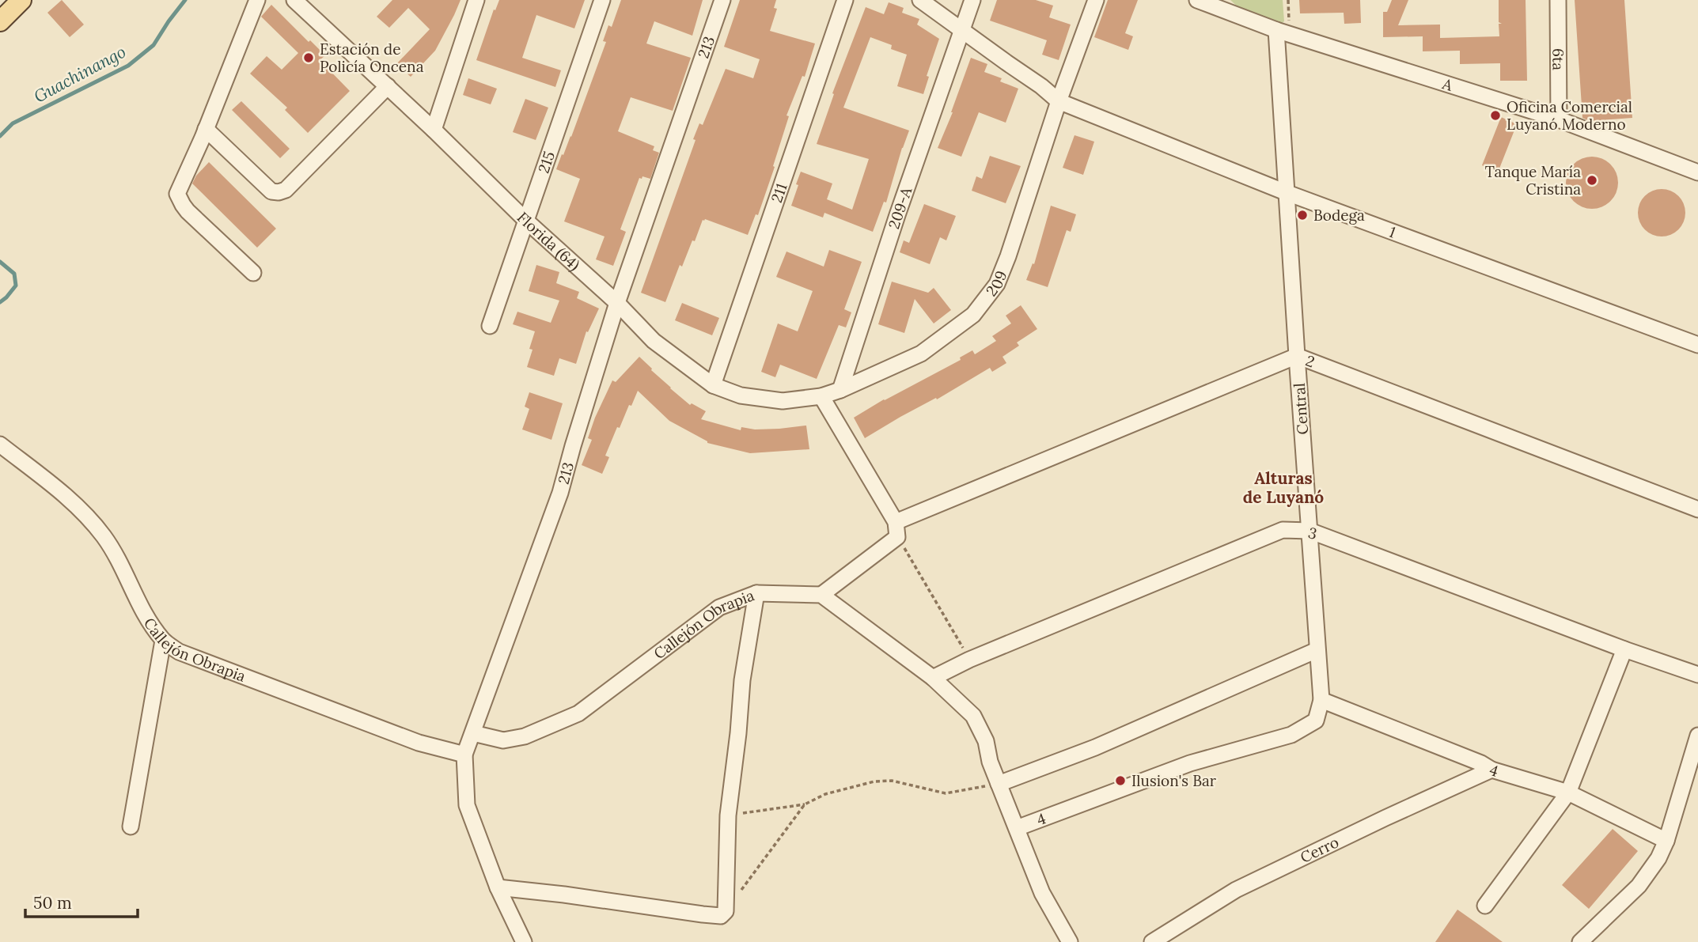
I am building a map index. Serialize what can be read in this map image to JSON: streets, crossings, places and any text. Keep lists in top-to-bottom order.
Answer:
{
  "streets": {
    "street": [
      "213",
      "6ta",
      "A",
      "215",
      "211",
      "209-A",
      "1",
      "Florida (64)",
      "209",
      "2",
      "Central",
      "3",
      "Callejón Obrapia",
      "4",
      "Cerro"
    ]
  },
  "crossings": [
    ["213", "Florida (64)"],
    ["213", "Callejón Obrapia"],
    ["6ta", "A"],
    ["A", "Central"],
    ["215", "Florida (64)"],
    ["211", "Florida (64)"],
    ["209-A", "1"],
    ["209-A", "Florida (64)"],
    ["209-A", "209"],
    ["1", "209"],
    ["1", "Central"],
    ["Florida (64)", "209"],
    ["2", "Central"],
    ["2", "Callejón Obrapia"],
    ["Central", "3"],
    ["Central", "4"],
    ["4", "Cerro"]
  ],
  "districts": ["Alturas de Luyanó"],
  "water": ["Guachinango"],
  "places": [
    "Estación de Policía Oncena",
    "Oficina Comercial Luyanó Moderno",
    "Tanque María Cristina",
    "Bodega",
    "Ilusion's Bar"
  ],
  "scale_bar": "50 m"
}
